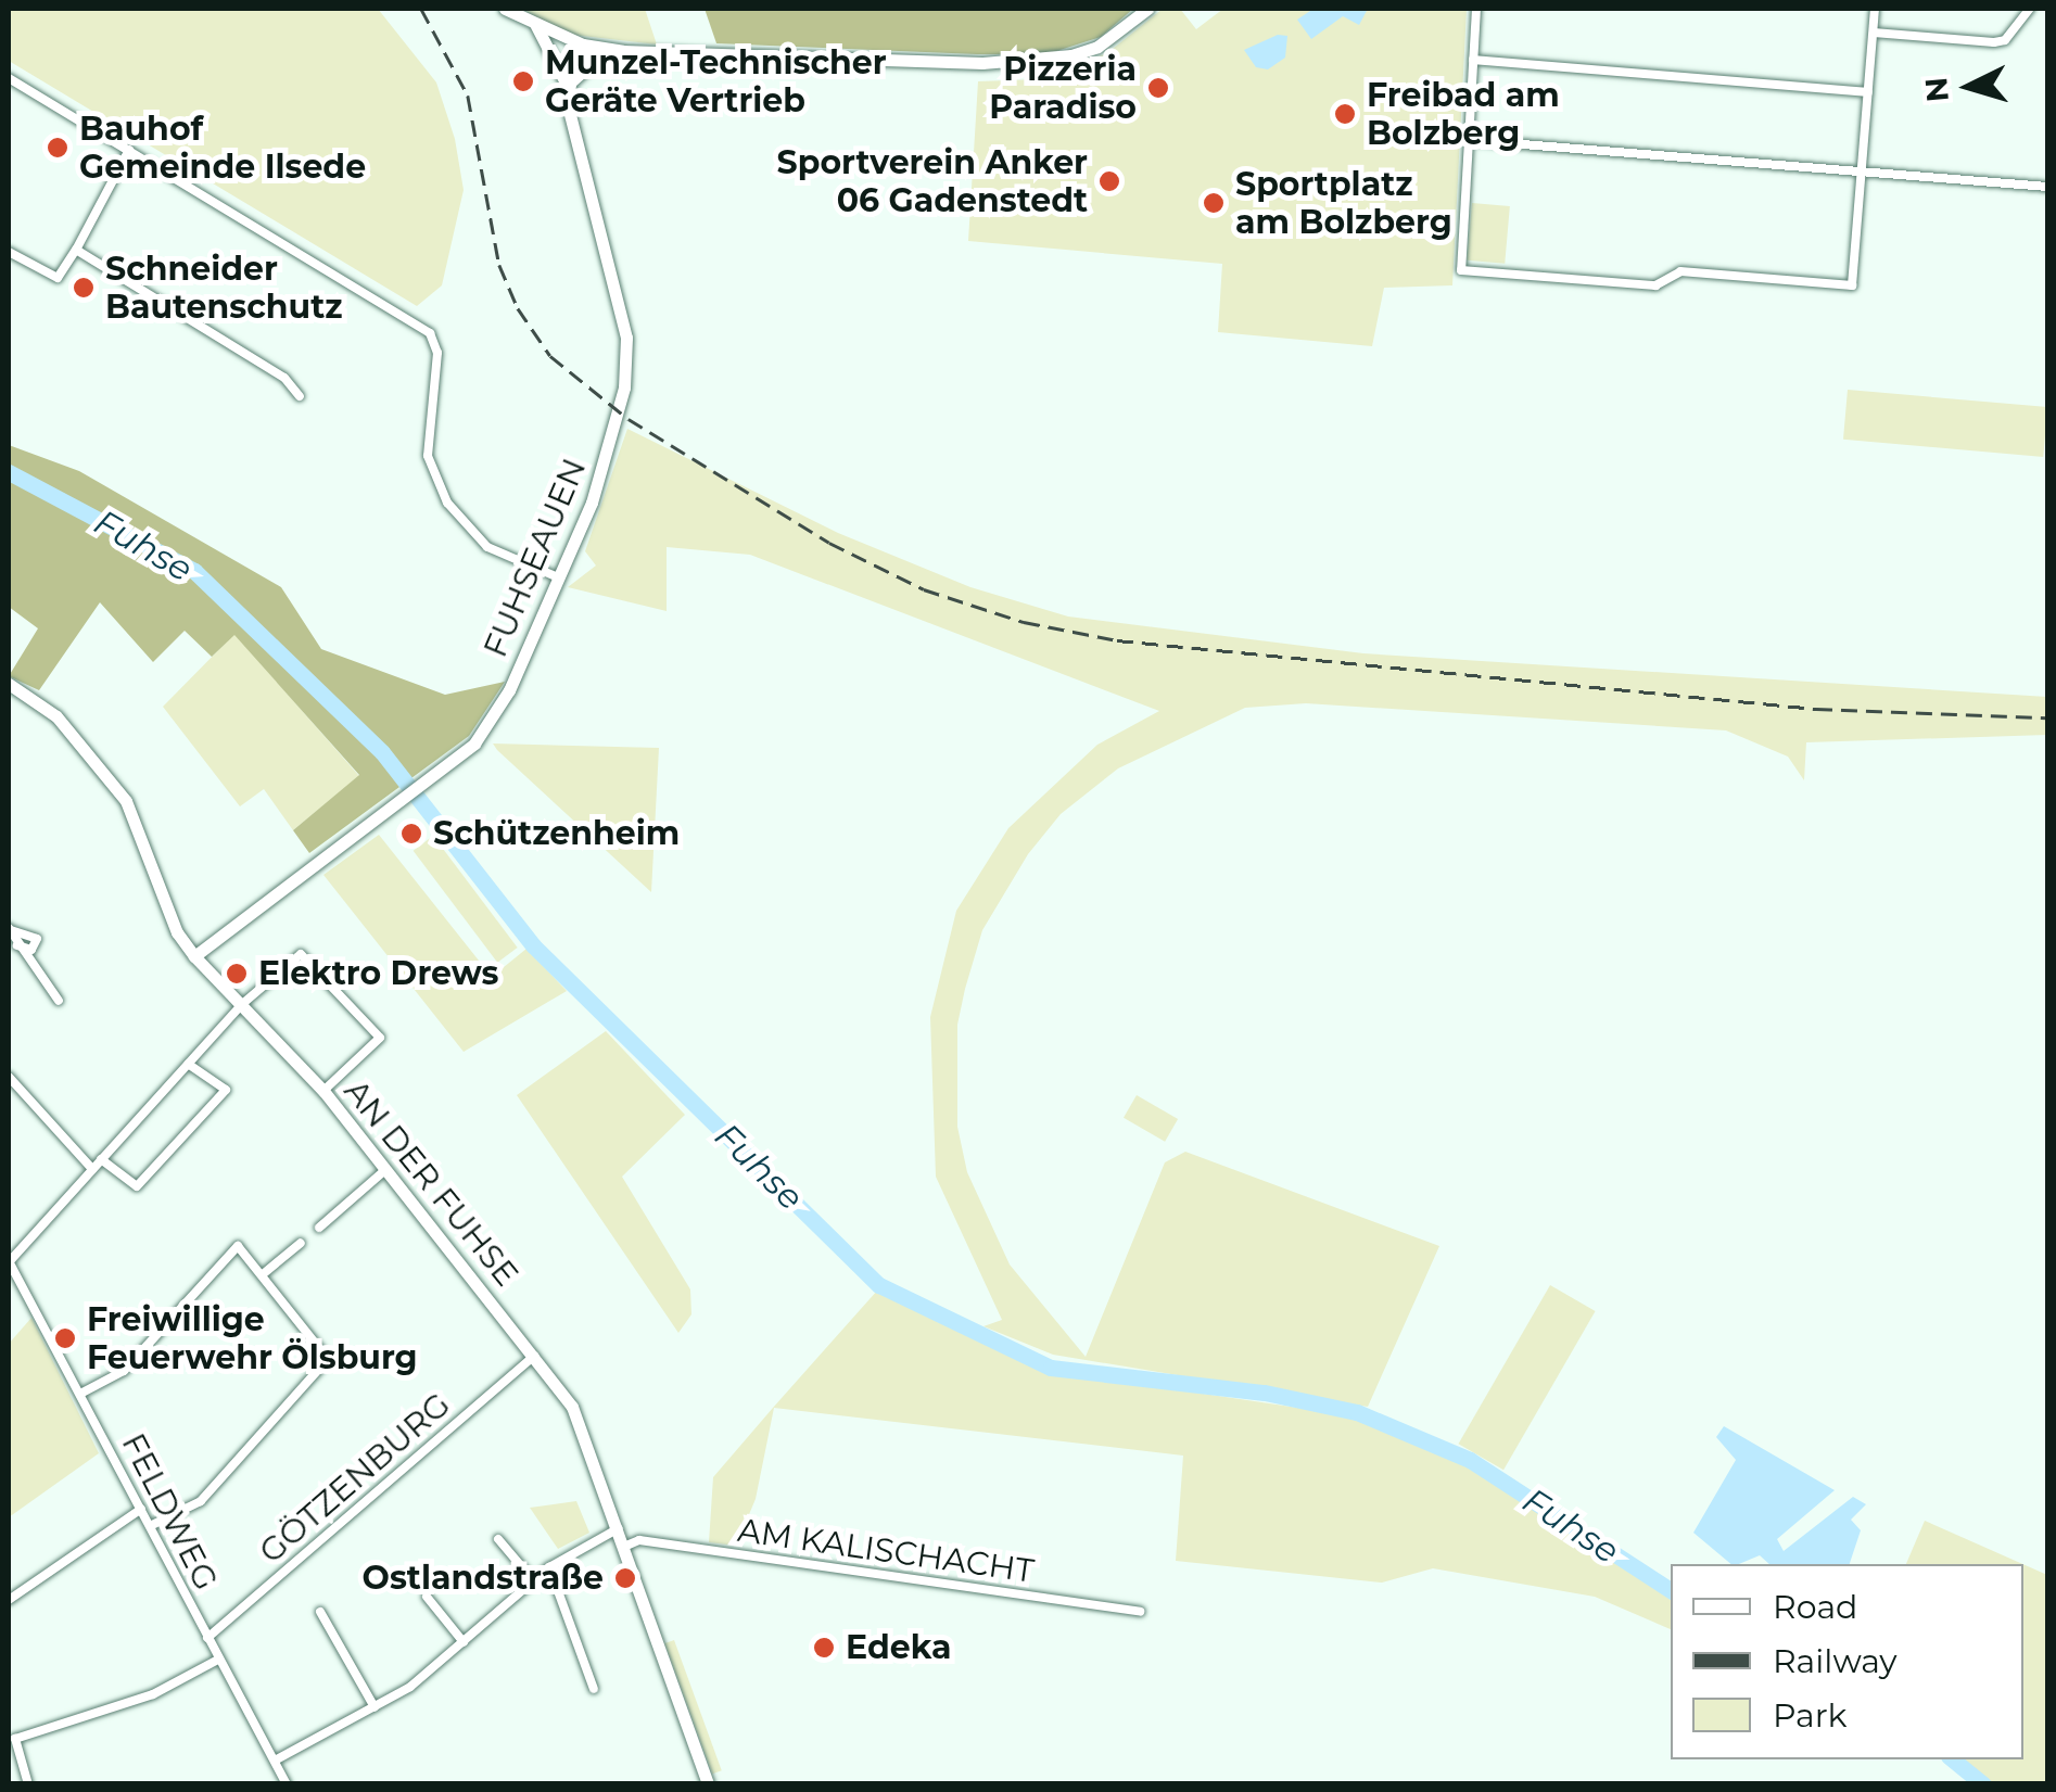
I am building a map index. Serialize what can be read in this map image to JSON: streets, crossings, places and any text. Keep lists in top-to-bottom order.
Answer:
{
  "streets": {
    "street": [
      "FUHSEAUEN",
      "AN DER FUHSE",
      "GÖTZENBURG",
      "FELDWEG",
      "AM KALISCHACHT"
    ]
  },
  "crossings": [
    ["FUHSEAUEN", "AN DER FUHSE"],
    ["AN DER FUHSE", "GÖTZENBURG"],
    ["AN DER FUHSE", "AM KALISCHACHT"],
    ["GÖTZENBURG", "FELDWEG"]
  ],
  "water": ["Fuhse"],
  "places": [
    "Munzel-Technischer Geräte Vertrieb",
    "Pizzeria Paradiso",
    "Freibad am Bolzberg",
    "Bauhof Gemeinde Ilsede",
    "Sportverein Anker 06 Gadenstedt",
    "Sportplatz am Bolzberg",
    "Schneider Bautenschutz",
    "Schützenheim",
    "Elektro Drews",
    "Freiwillige Feuerwehr Ölsburg",
    "Ostlandstraße",
    "Edeka"
  ],
  "legend": ["Road", "Railway", "Park"],
  "north": "left"
}
